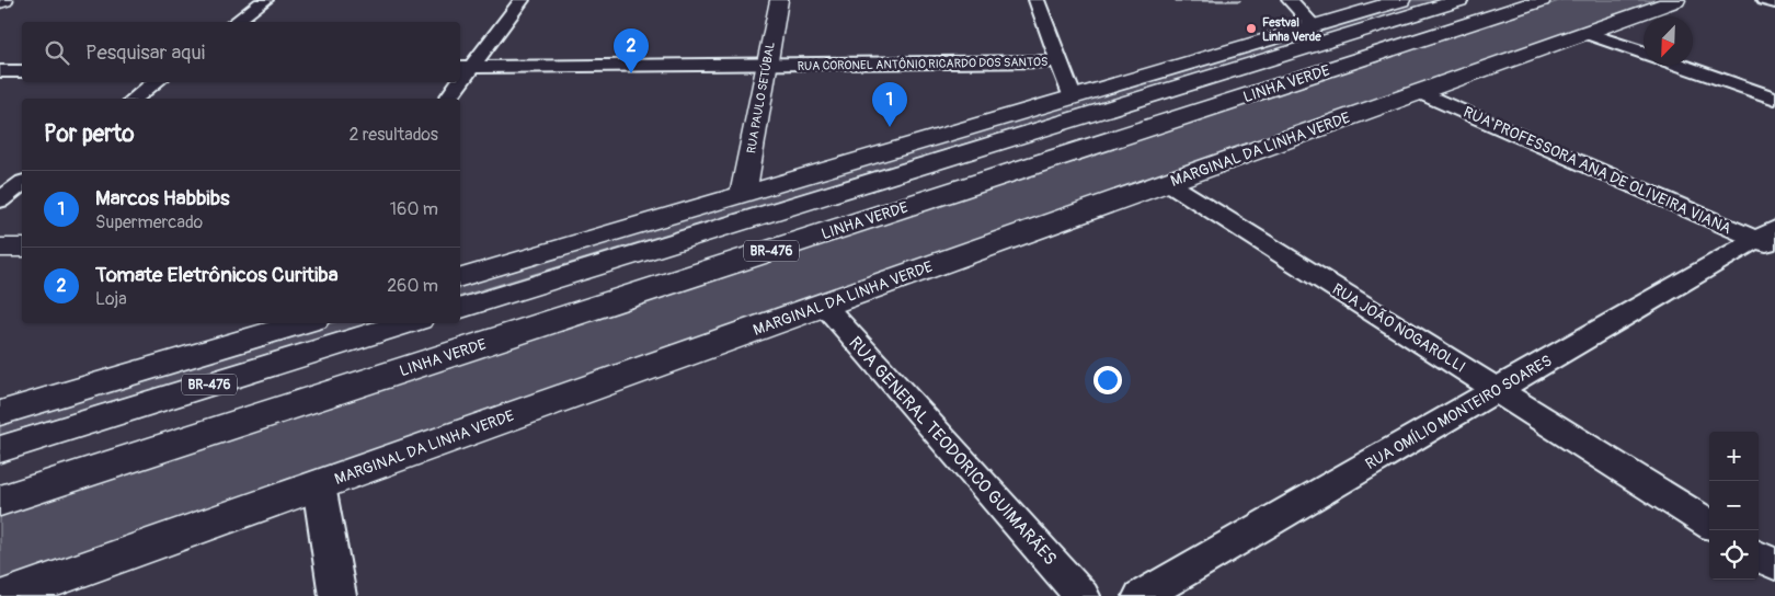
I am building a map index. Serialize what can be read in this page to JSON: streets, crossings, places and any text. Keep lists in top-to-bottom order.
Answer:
{
  "streets": {
    "main road": [
      "LINHA VERDE",
      "RUA PAULO SETÚBAL",
      "MARGINAL DA LINHA VERDE",
      "BR-476"
    ],
    "street": [
      "RUA CORONEL ANTÔNIO RICARDO DOS SANTOS",
      "RUA PROFESSORA ANA DE OLIVEIRA VIANA",
      "RUA JOÃO NOGAROLLI",
      "RUA OMÍLIO MONTEIRO SOARES",
      "RUA GENERAL TEODORICO GUIMARÃES"
    ]
  },
  "crossings": [
    ["RUA CORONEL ANTÔNIO RICARDO DOS SANTOS", "RUA PAULO SETÚBAL"],
    ["MARGINAL DA LINHA VERDE", "RUA PROFESSORA ANA DE OLIVEIRA VIANA"],
    ["MARGINAL DA LINHA VERDE", "RUA JOÃO NOGAROLLI"],
    ["MARGINAL DA LINHA VERDE", "RUA GENERAL TEODORICO GUIMARÃES"],
    ["RUA PROFESSORA ANA DE OLIVEIRA VIANA", "RUA OMÍLIO MONTEIRO SOARES"],
    ["RUA JOÃO NOGAROLLI", "RUA OMÍLIO MONTEIRO SOARES"]
  ],
  "places": ["Festval Linha Verde"],
  "north": "bottom left",
  "page": {
    "search": "Pesquisar aqui",
    "pins": ["2", "1"],
    "heading": ["Por perto", "2 resultados"],
    "list": [
      {
        "mark": "1",
        "name": "Marcos Habbibs",
        "note": "Supermercado",
        "value": "160 m"
      },
      {
        "mark": "2",
        "name": "Tomate Eletrônicos Curitiba",
        "note": "Loja",
        "value": "260 m"
      }
    ],
    "map_buttons": ["+", "−"]
  }
}
